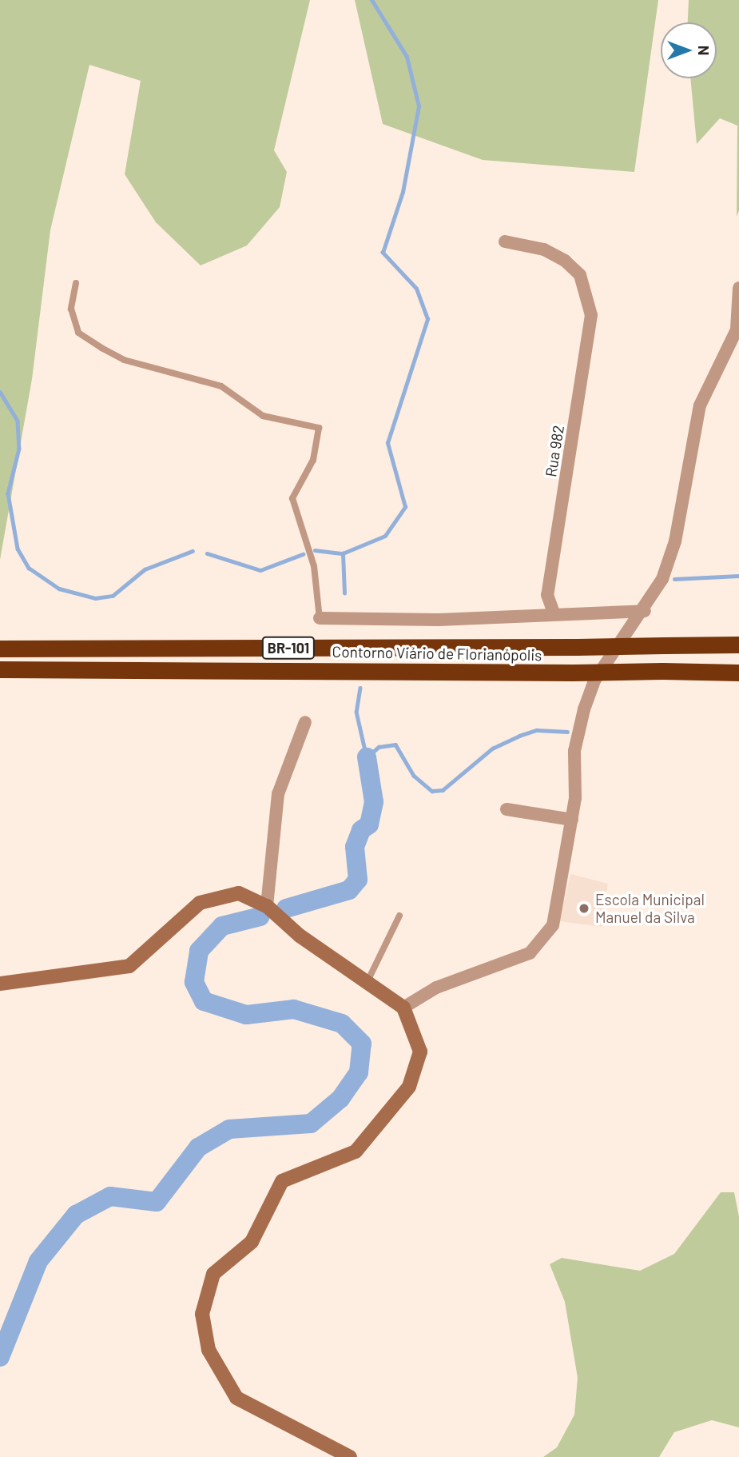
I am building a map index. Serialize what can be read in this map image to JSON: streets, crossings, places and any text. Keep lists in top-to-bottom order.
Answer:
{
  "streets": {
    "highway": ["BR-101", "Contorno Viário de Florianópolis"],
    "street": ["Rua 982"]
  },
  "places": ["Escola Municipal Manuel da Silva"],
  "north": "right"
}
